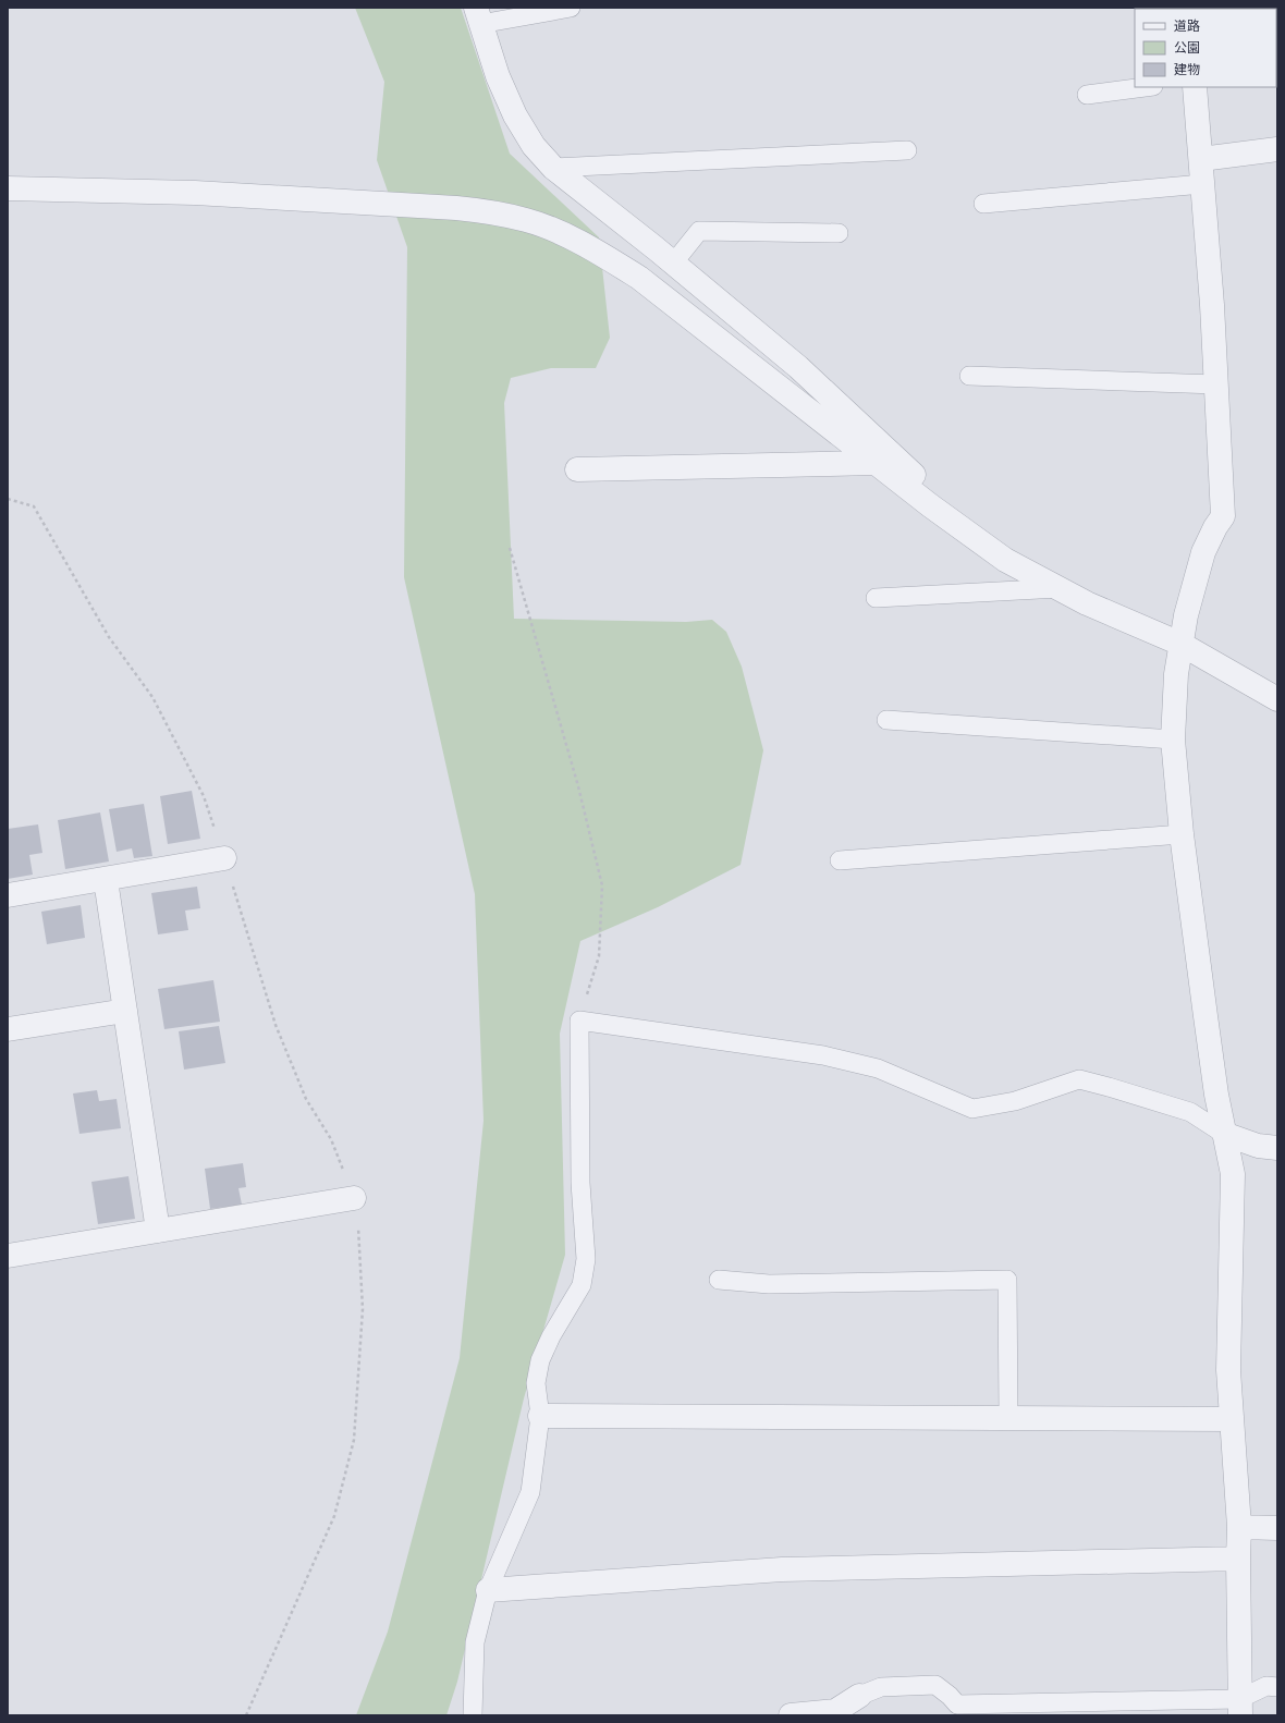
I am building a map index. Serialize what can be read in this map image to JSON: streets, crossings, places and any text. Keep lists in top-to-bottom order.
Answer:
{
  "legend": ["道路", "公園", "建物"]
}
